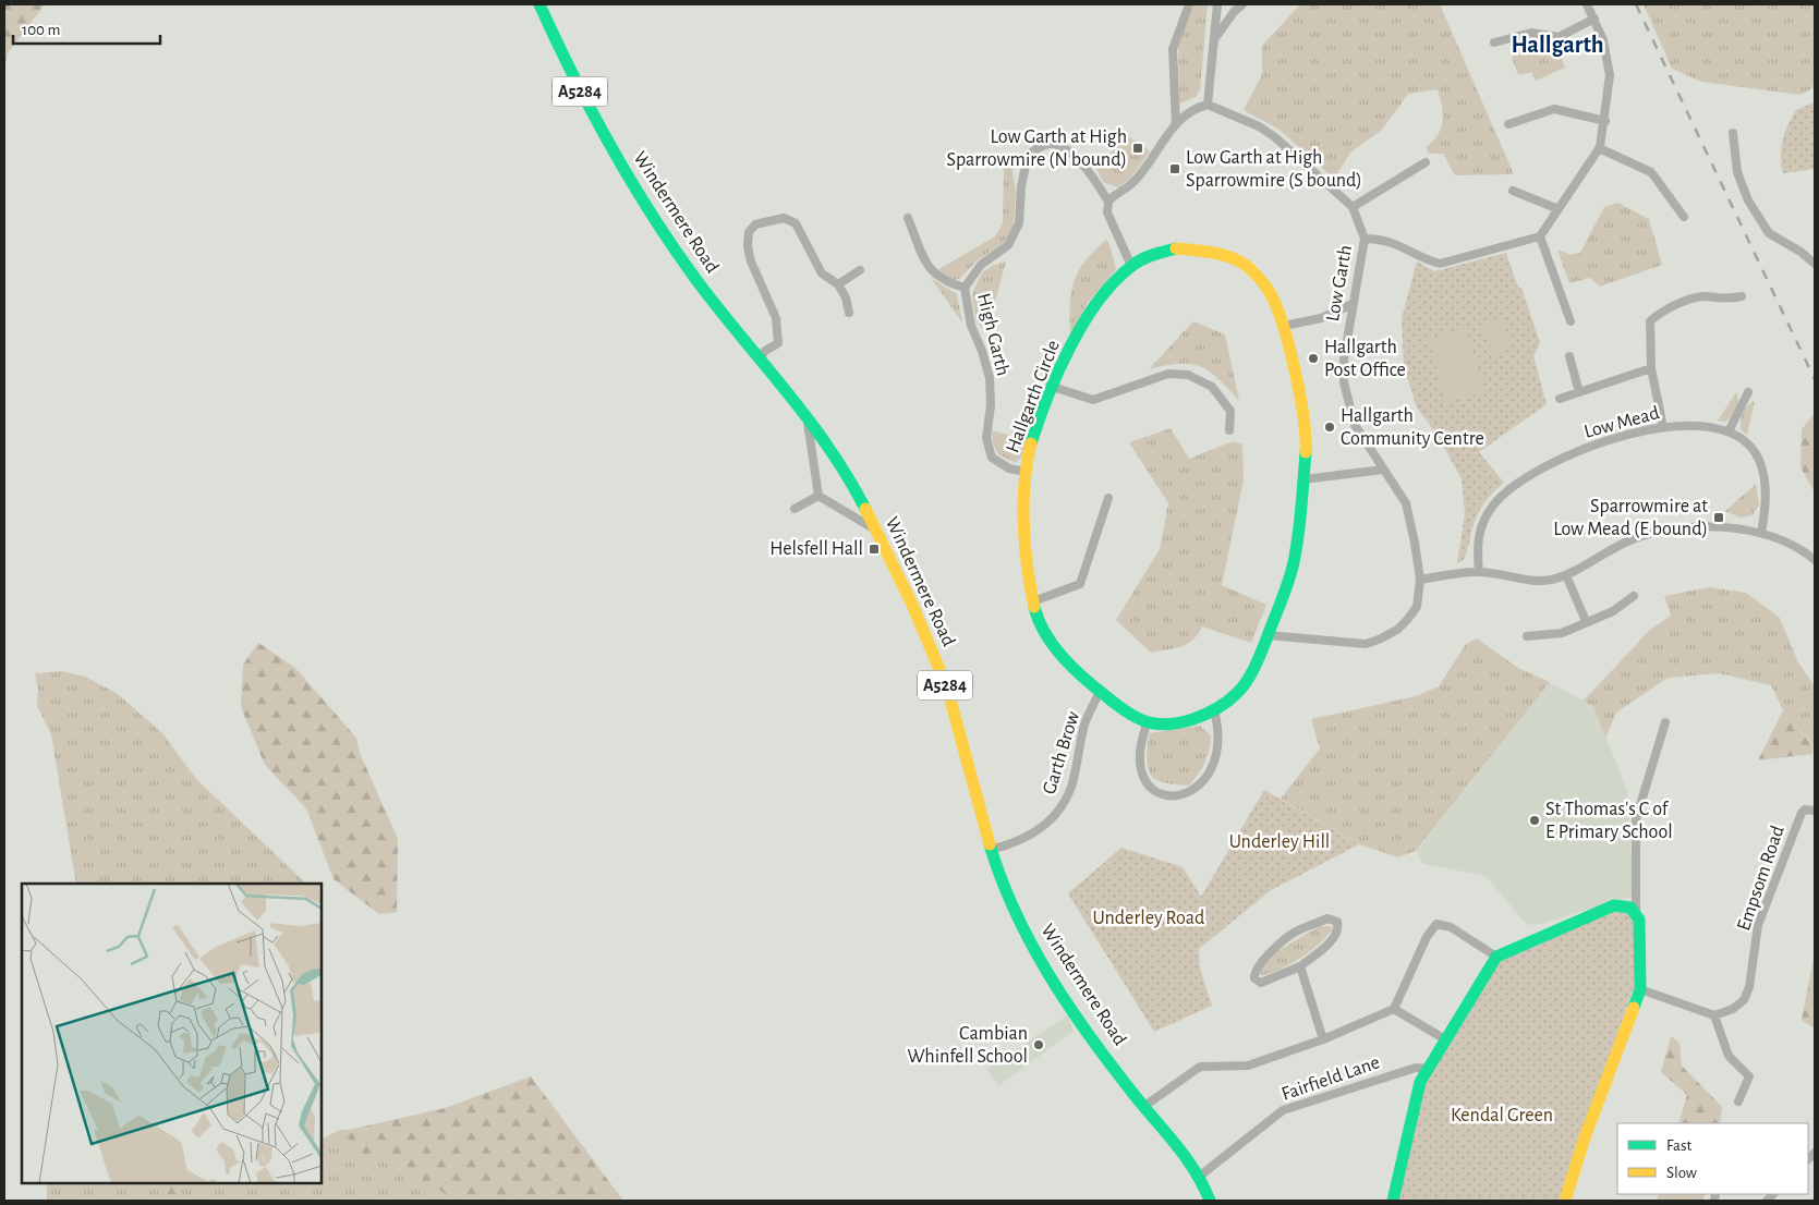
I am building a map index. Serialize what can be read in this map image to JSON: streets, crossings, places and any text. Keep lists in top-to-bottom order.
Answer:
{
  "streets": {
    "main road": ["A5284", "Windermere Road", "Hallgarth Circle"],
    "street": [
      "Low Garth",
      "High Garth",
      "Low Mead",
      "Garth Brow",
      "Empsom Road",
      "Fairfield Lane"
    ]
  },
  "crossings": [
    ["Windermere Road", "Garth Brow"],
    ["Windermere Road", "Fairfield Lane"],
    ["Low Garth", "Hallgarth Circle"],
    ["High Garth", "Hallgarth Circle"],
    ["Hallgarth Circle", "Garth Brow"]
  ],
  "districts": ["Hallgarth"],
  "parks": ["Underley Hill", "Underley Road", "Kendal Green"],
  "places": {
    "transit": [
      "Low Garth at High Sparrowmire (N bound)",
      "Low Garth at High Sparrowmire (S bound)",
      "Sparrowmire at Low Mead (E bound)",
      "Helsfell Hall"
    ],
    "other": [
      "Hallgarth Post Office",
      "Hallgarth Community Centre",
      "St Thomas's C of E Primary School",
      "Cambian Whinfell School"
    ]
  },
  "legend": ["Fast", "Slow"],
  "scale_bar": "100 m"
}
